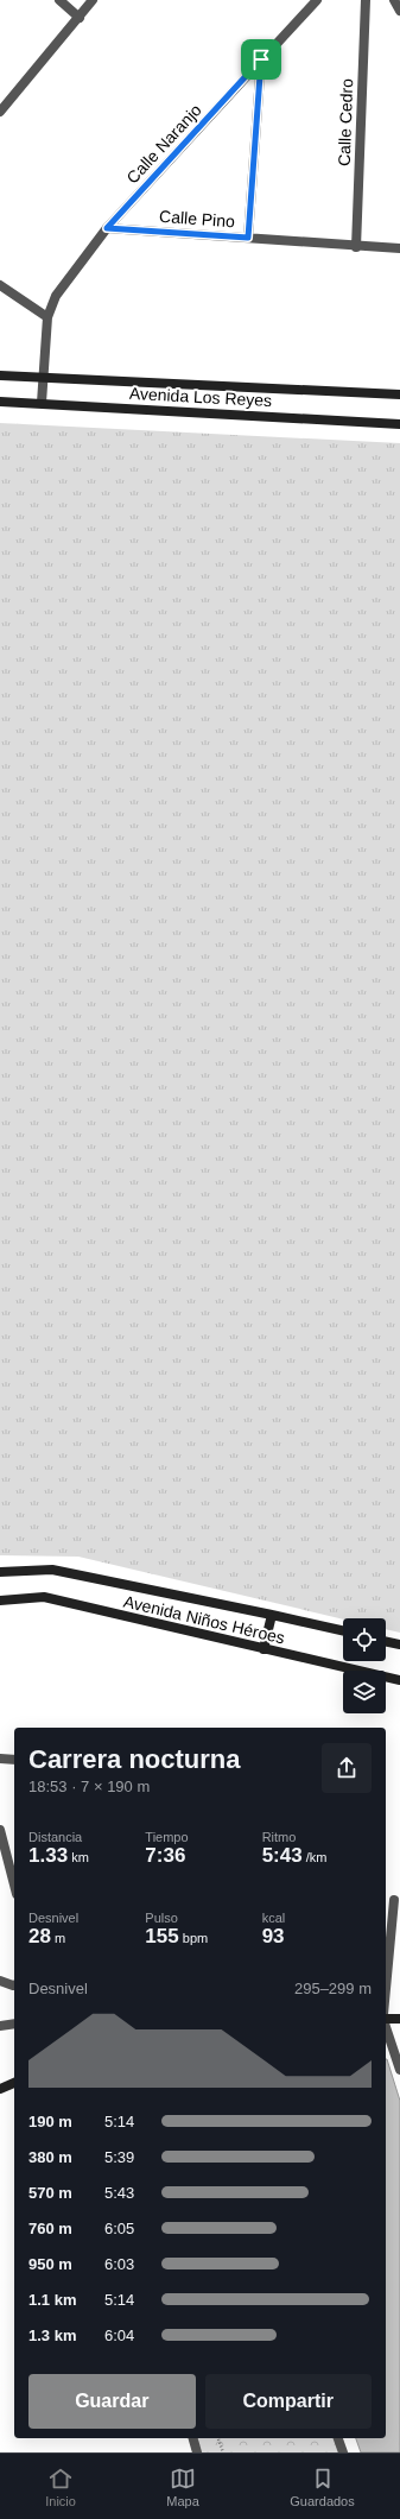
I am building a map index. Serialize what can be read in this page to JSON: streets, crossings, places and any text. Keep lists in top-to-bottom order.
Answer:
{
  "streets": {
    "street": [
      "Calle Cedro",
      "Calle Naranjo",
      "Calle Pino",
      "Avenida Los Reyes",
      "Avenida Niños Héroes"
    ]
  },
  "crossings": [
    ["Calle Cedro", "Calle Pino"],
    ["Calle Naranjo", "Calle Pino"],
    ["Calle Naranjo", "Avenida Los Reyes"]
  ],
  "page": {
    "heading": ["Carrera nocturna", "18:53 · 7 × 190 m"],
    "stats": [
      ["Distancia", "1.33 km"],
      ["Tiempo", "7:36"],
      ["Ritmo", "5:43 /km"],
      ["Desnivel", "28 m"],
      ["Pulso", "155 bpm"],
      ["kcal", "93"]
    ],
    "chart": ["Desnivel", "295–299 m"],
    "list": [
      {
        "name": "190 m",
        "note": "5:14"
      },
      {
        "name": "380 m",
        "note": "5:39"
      },
      {
        "name": "570 m",
        "note": "5:43"
      },
      {
        "name": "760 m",
        "note": "6:05"
      },
      {
        "name": "950 m",
        "note": "6:03"
      },
      {
        "name": "1.1 km",
        "note": "5:14"
      },
      {
        "name": "1.3 km",
        "note": "6:04"
      }
    ],
    "buttons": ["Guardar", "Compartir"],
    "tabs": ["Inicio", "Mapa", "Guardados"]
  }
}
